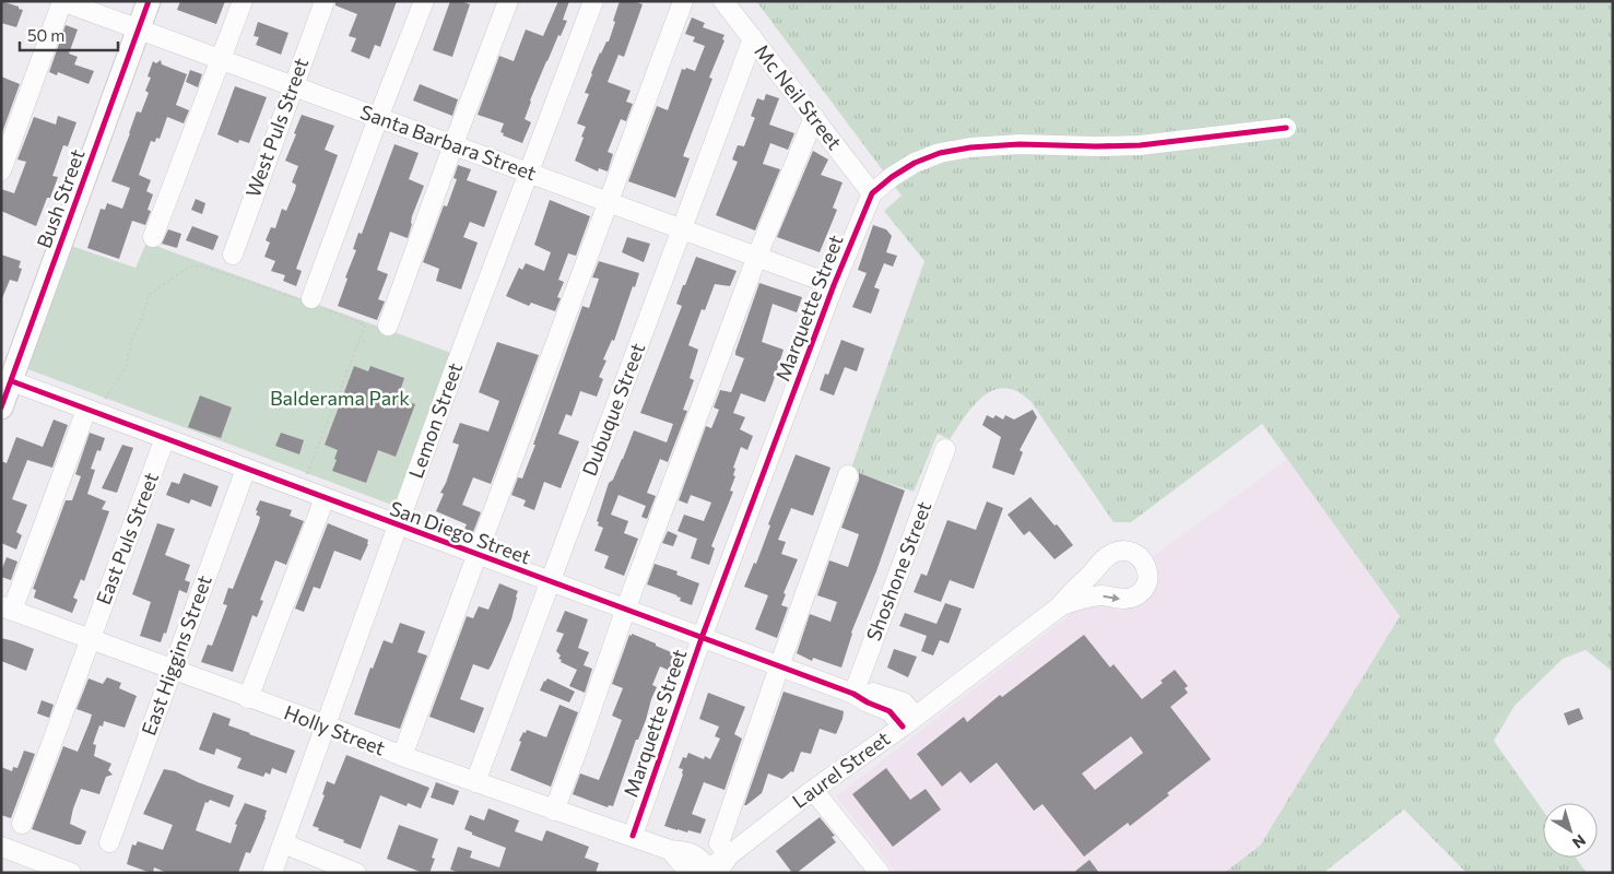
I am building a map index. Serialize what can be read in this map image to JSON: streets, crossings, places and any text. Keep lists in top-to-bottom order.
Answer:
{
  "streets": {
    "main road": ["Bush Street"],
    "street": [
      "Mc Neil Street",
      "West Puls Street",
      "Santa Barbara Street",
      "Marquette Street",
      "Dubuque Street",
      "Lemon Street",
      "San Diego Street",
      "East Puls Street",
      "Shoshone Street",
      "East Higgins Street",
      "Holly Street",
      "Laurel Street"
    ]
  },
  "crossings": [
    ["Mc Neil Street", "Marquette Street"],
    ["Mc Neil Street", "Dubuque Street"],
    ["West Puls Street", "Santa Barbara Street"],
    ["Santa Barbara Street", "Bush Street"],
    ["Santa Barbara Street", "Marquette Street"],
    ["Santa Barbara Street", "Dubuque Street"],
    ["Santa Barbara Street", "Lemon Street"],
    ["Bush Street", "San Diego Street"],
    ["Marquette Street", "San Diego Street"],
    ["Marquette Street", "Holly Street"],
    ["Dubuque Street", "San Diego Street"],
    ["Dubuque Street", "Holly Street"],
    ["Lemon Street", "San Diego Street"],
    ["Lemon Street", "Holly Street"],
    ["San Diego Street", "East Puls Street"],
    ["San Diego Street", "Shoshone Street"],
    ["San Diego Street", "East Higgins Street"],
    ["San Diego Street", "Laurel Street"],
    ["East Puls Street", "Holly Street"],
    ["East Higgins Street", "Holly Street"],
    ["Holly Street", "Laurel Street"]
  ],
  "parks": ["Balderama Park"],
  "scale_bar": "50 m",
  "north": "bottom right"
}
